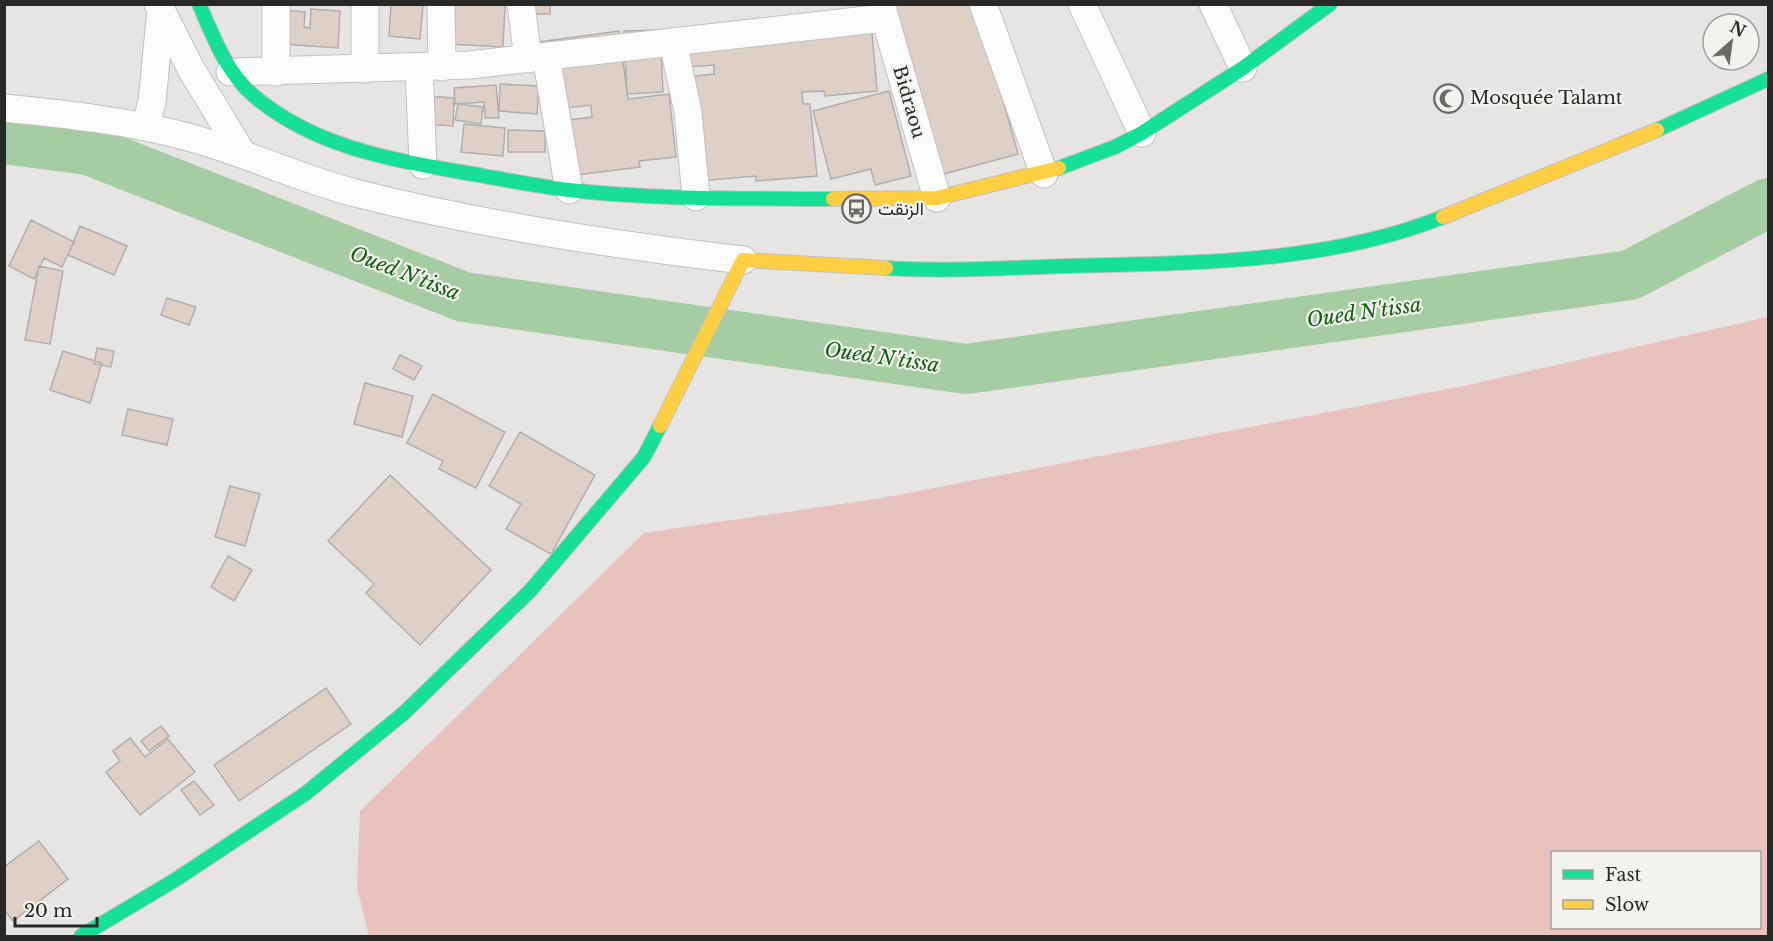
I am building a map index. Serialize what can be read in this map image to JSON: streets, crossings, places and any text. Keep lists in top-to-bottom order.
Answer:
{
  "streets": {
    "street": ["Bidraou"]
  },
  "water": ["Oued N'tissa"],
  "places": {
    "mosque": ["Mosquée Talamt"],
    "bus stop": ["الزنقت"]
  },
  "legend": ["Fast", "Slow"],
  "scale_bar": "20 m",
  "north": "top right"
}
